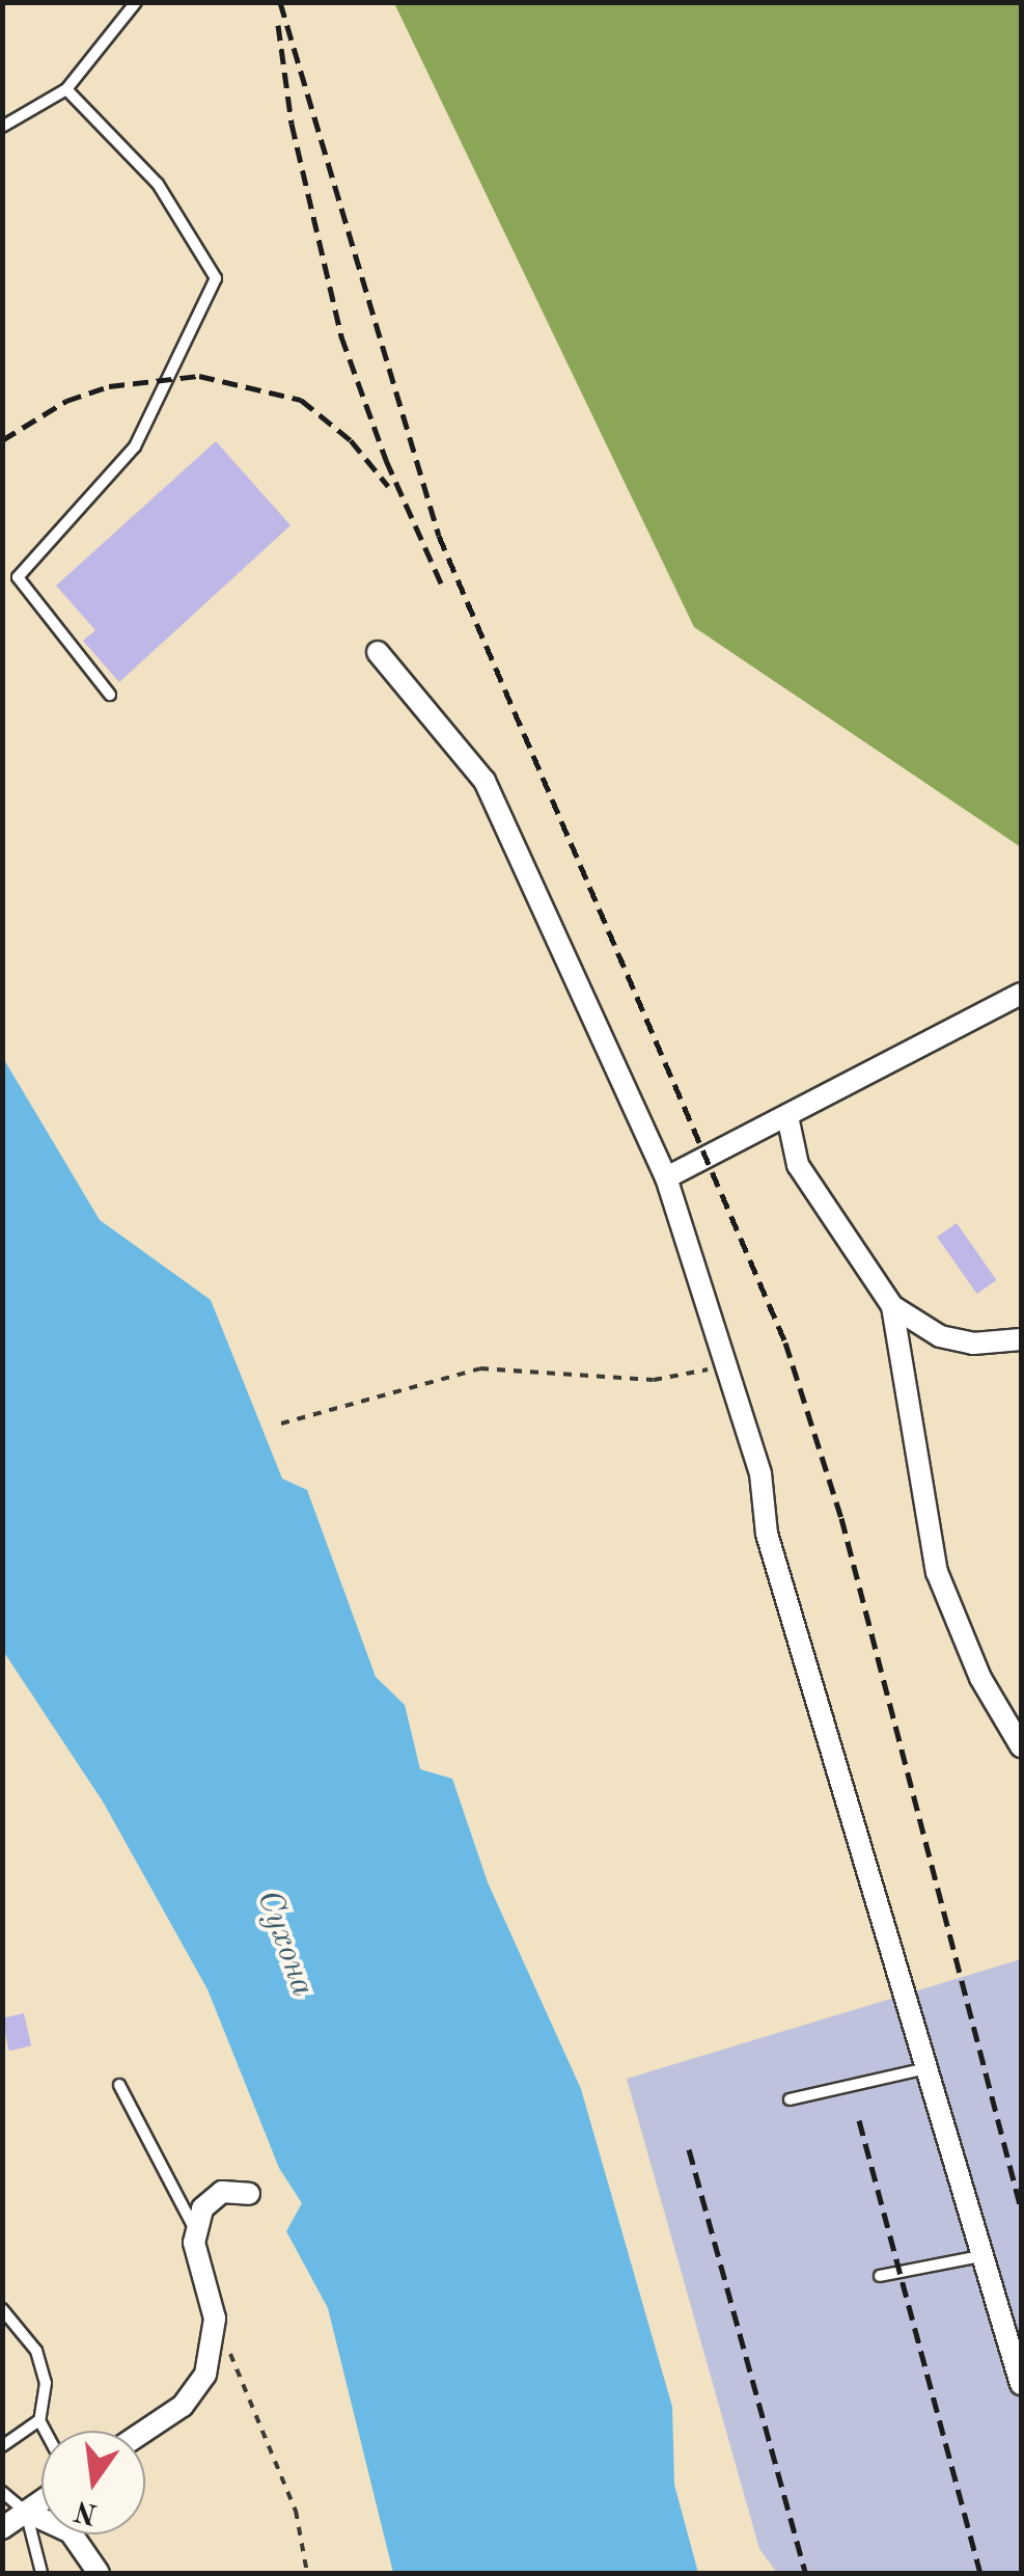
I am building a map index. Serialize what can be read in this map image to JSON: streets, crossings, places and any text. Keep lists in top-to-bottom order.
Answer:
{
  "water": ["Сухона"],
  "north": "bottom"
}
